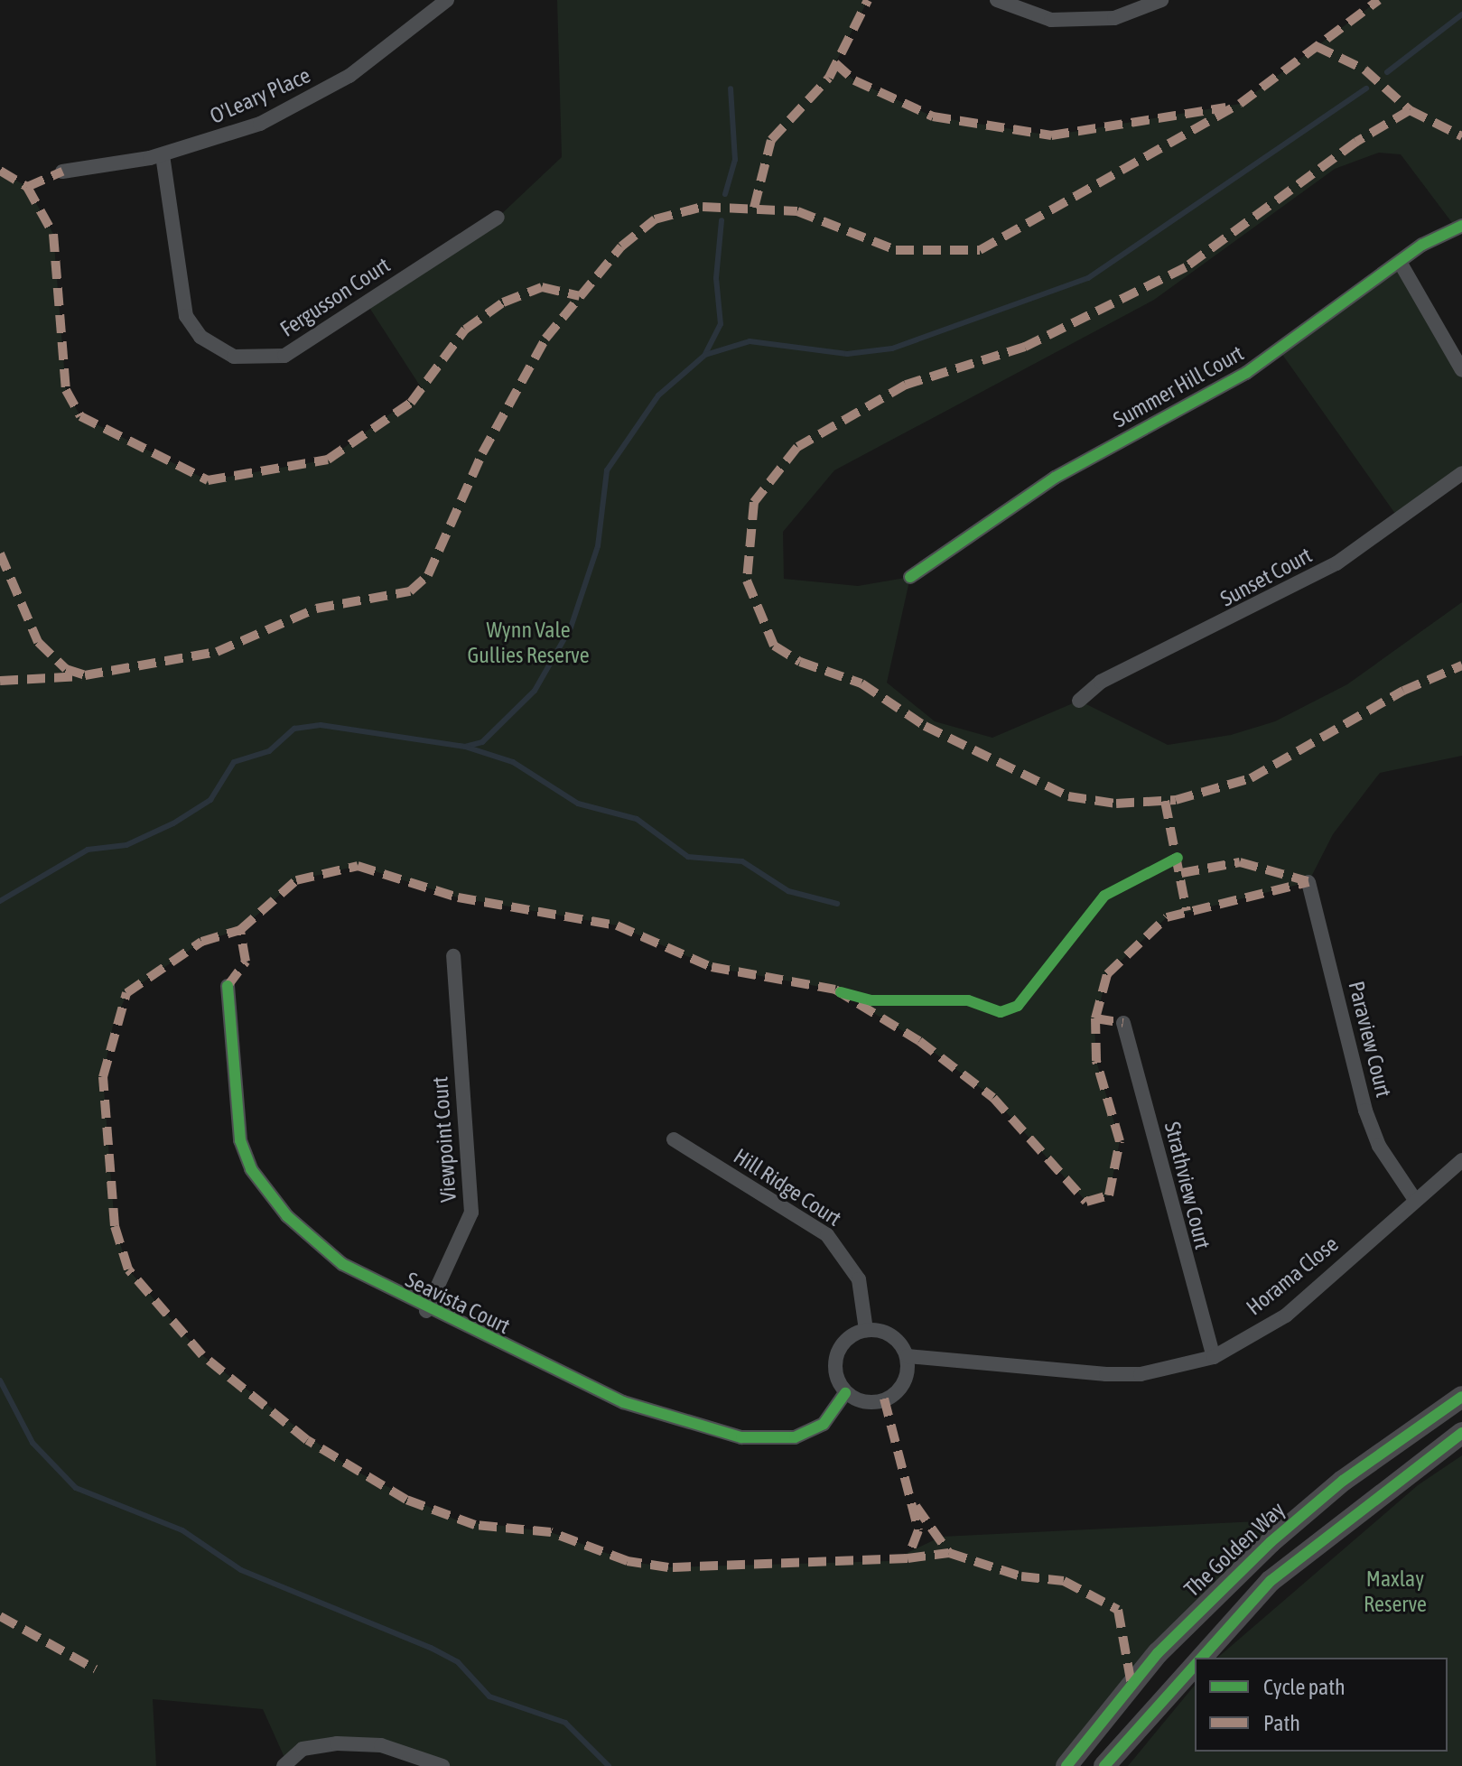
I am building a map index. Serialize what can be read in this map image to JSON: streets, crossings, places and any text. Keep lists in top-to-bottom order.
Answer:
{
  "streets": {
    "main road": ["The Golden Way"],
    "street": [
      "O'Leary Place",
      "Fergusson Court",
      "Summer Hill Court",
      "Sunset Court",
      "Paraview Court",
      "Viewpoint Court",
      "Strathview Court",
      "Hill Ridge Court",
      "Horama Close",
      "Seavista Court"
    ]
  },
  "crossings": [
    ["O'Leary Place", "Fergusson Court"],
    ["Paraview Court", "Horama Close"],
    ["Viewpoint Court", "Seavista Court"],
    ["Strathview Court", "Horama Close"],
    ["Hill Ridge Court", "Horama Close"],
    ["Hill Ridge Court", "Seavista Court"],
    ["Horama Close", "Seavista Court"]
  ],
  "parks": ["Wynn Vale Gullies Reserve", "Maxlay Reserve"],
  "legend": ["Cycle path", "Path"]
}
